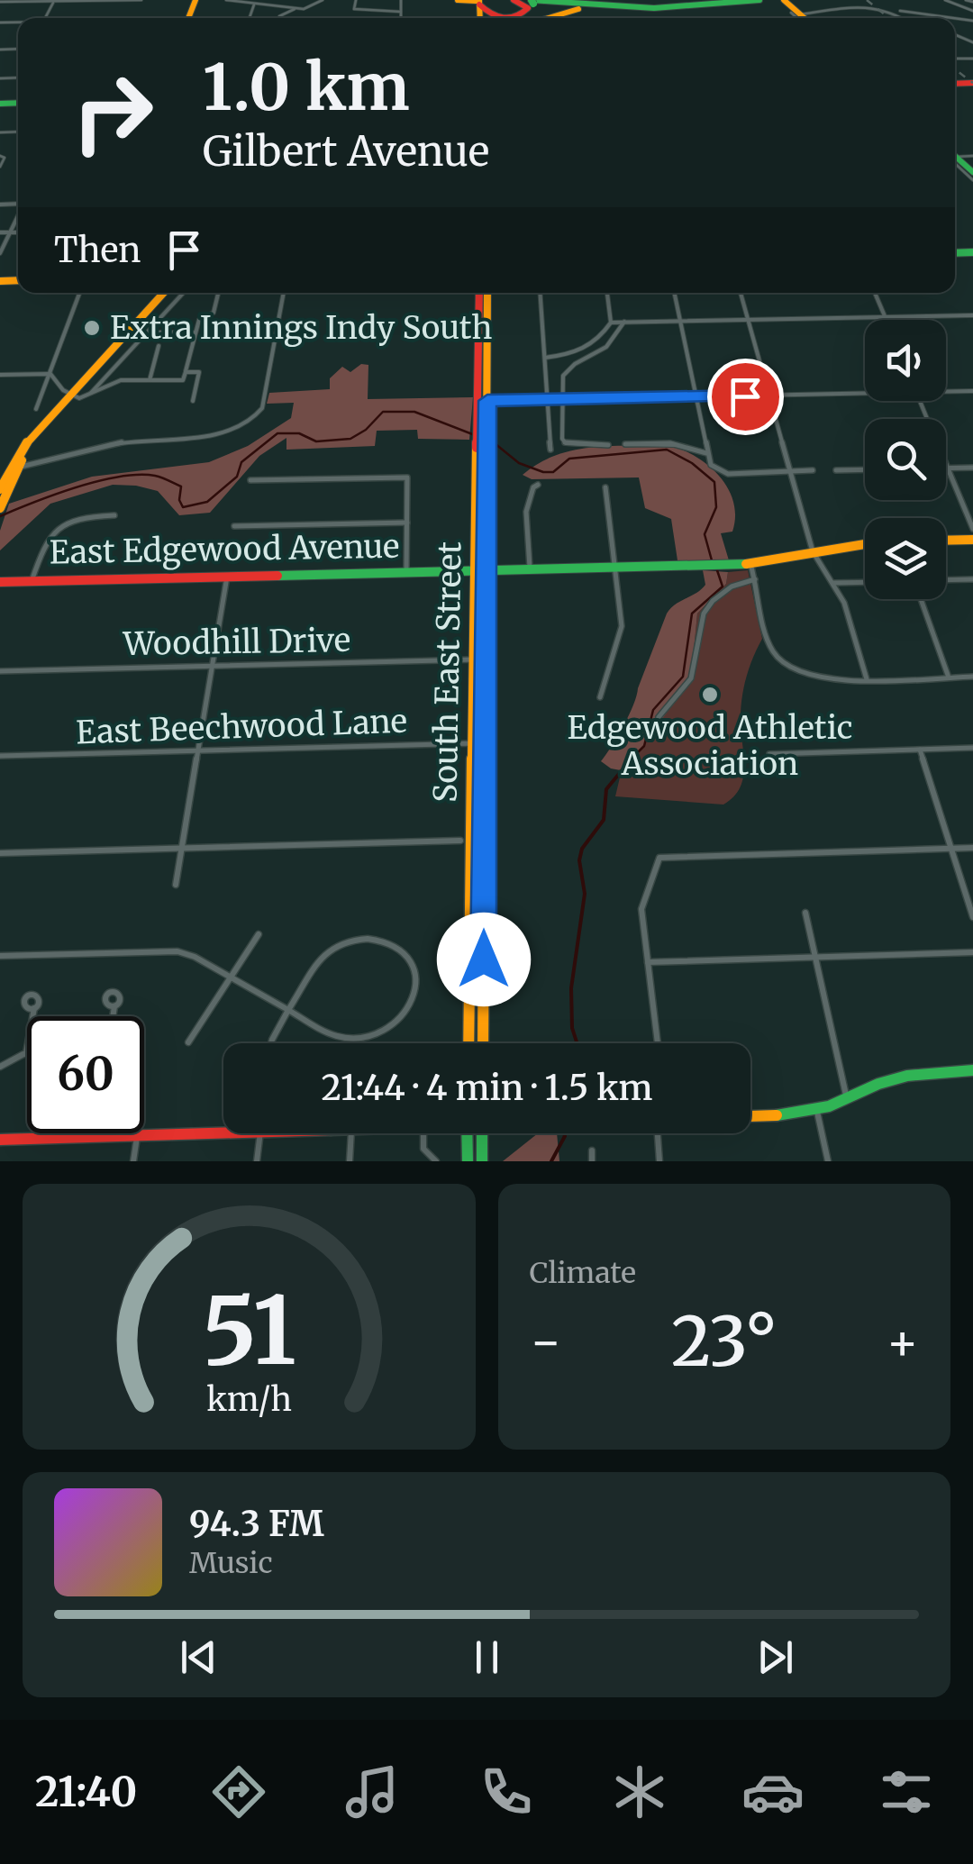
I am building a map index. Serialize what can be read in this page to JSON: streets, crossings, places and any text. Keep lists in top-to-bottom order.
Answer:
{
  "streets": {
    "main road": ["East Edgewood Avenue", "South East Street"],
    "street": ["Woodhill Drive", "East Beechwood Lane"]
  },
  "crossings": [
    ["East Edgewood Avenue", "South East Street"],
    ["Woodhill Drive", "South East Street"],
    ["South East Street", "East Beechwood Lane"]
  ],
  "places": ["Extra Innings Indy South", "Edgewood Athletic Association"],
  "page": {
    "turn": ["1.0 km", "Gilbert Avenue"],
    "then": "Then",
    "limit": "60",
    "trip": "21:44 · 4 min · 1.5 km",
    "tile": "Climate",
    "heat": ["−", "23°", "+"],
    "song": ["94.3 FM", "Music"],
    "tabs": "21:40",
    "gauge": ["51", "km/h"]
  }
}
